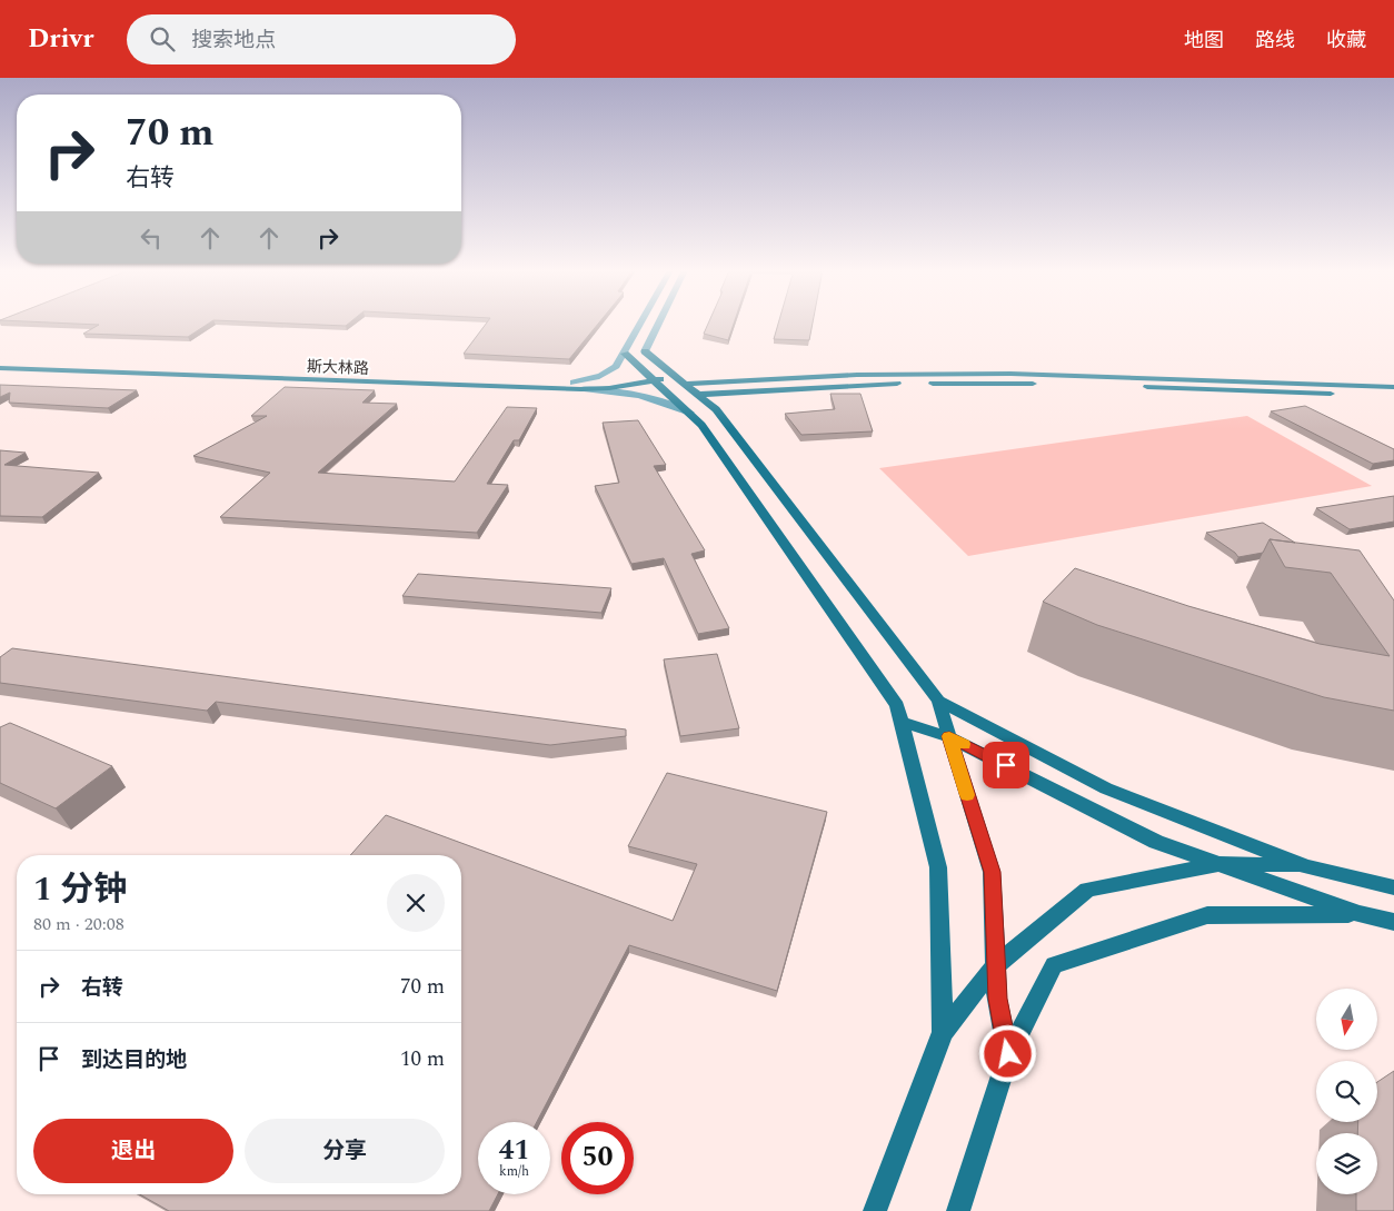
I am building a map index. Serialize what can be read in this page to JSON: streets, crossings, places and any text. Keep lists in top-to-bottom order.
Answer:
{
  "streets": {
    "main road": ["斯大林路"]
  },
  "north": "bottom",
  "page": {
    "header": "Drivr",
    "search": "搜索地点",
    "nav": ["地图", "路线", "收藏"],
    "turn": ["70 m", "右转"],
    "heading": ["1 分钟", "80 m · 20:08"],
    "list": [
      {
        "name": "右转",
        "value": "70 m"
      },
      {
        "name": "到达目的地",
        "value": "10 m"
      }
    ],
    "buttons": ["退出", "分享"],
    "speed": "41 km/h",
    "limit": "50"
  }
}
